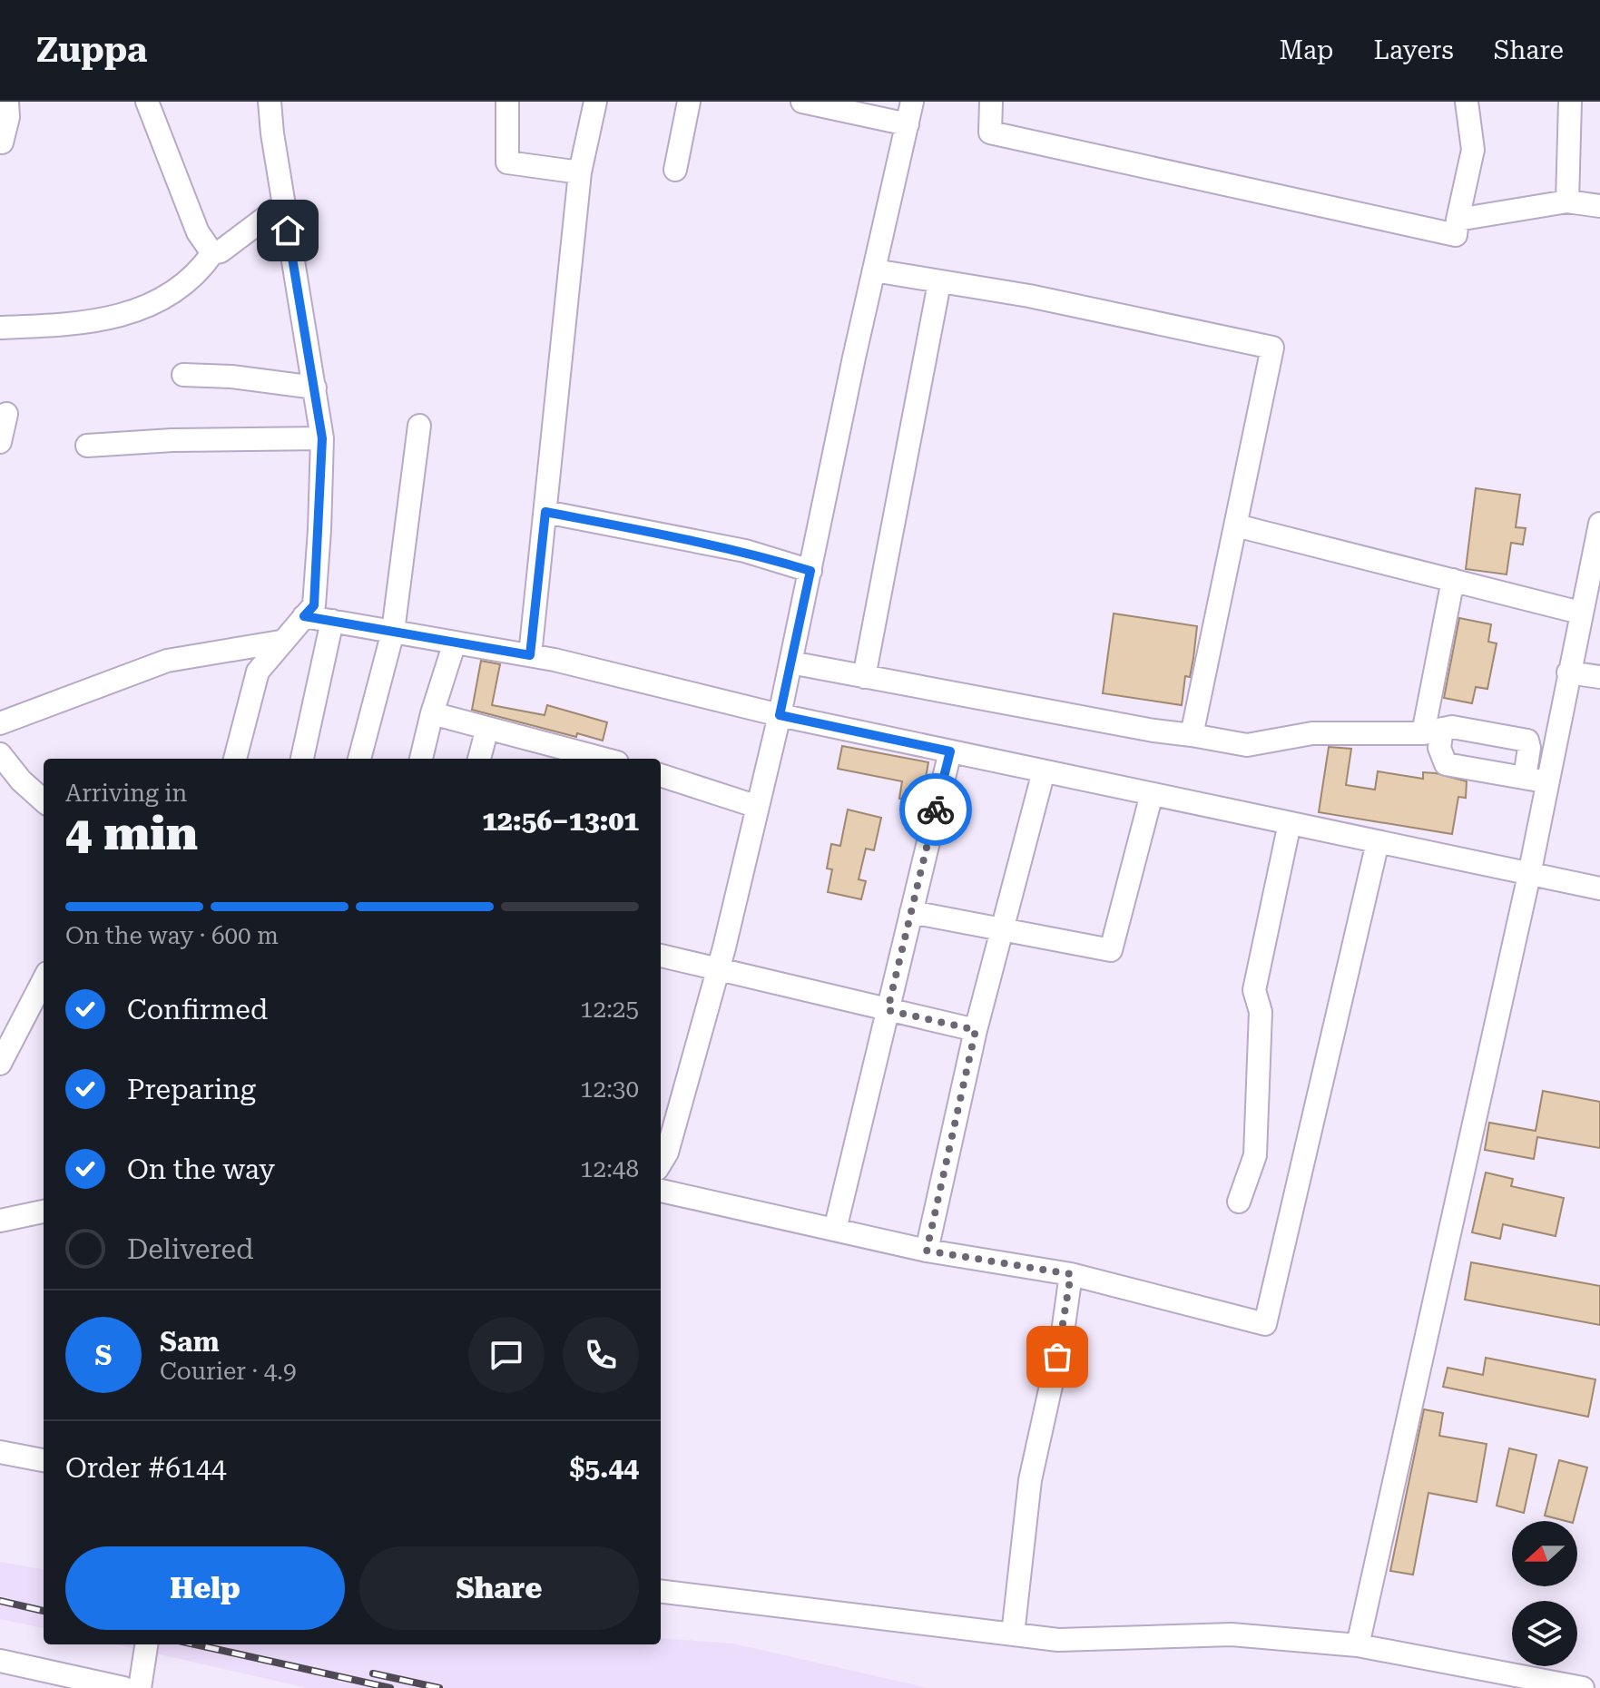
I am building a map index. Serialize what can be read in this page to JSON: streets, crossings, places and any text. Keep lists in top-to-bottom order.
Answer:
{
  "north": "left",
  "page": {
    "header": "Zuppa",
    "nav": ["Map", "Layers", "Share"],
    "heading": ["4 min", "Arriving in", "12:56–13:01"],
    "panel": [
      "Sam",
      "Courier · 4.9",
      "Order #6144",
      "$5.44"
    ],
    "bar": "On the way · 600 m",
    "list": [
      ["Confirmed", "12:25"],
      ["Preparing", "12:30"],
      ["On the way", "12:48"],
      "Delivered"
    ],
    "round": "S",
    "buttons": ["Help", "Share"]
  }
}
